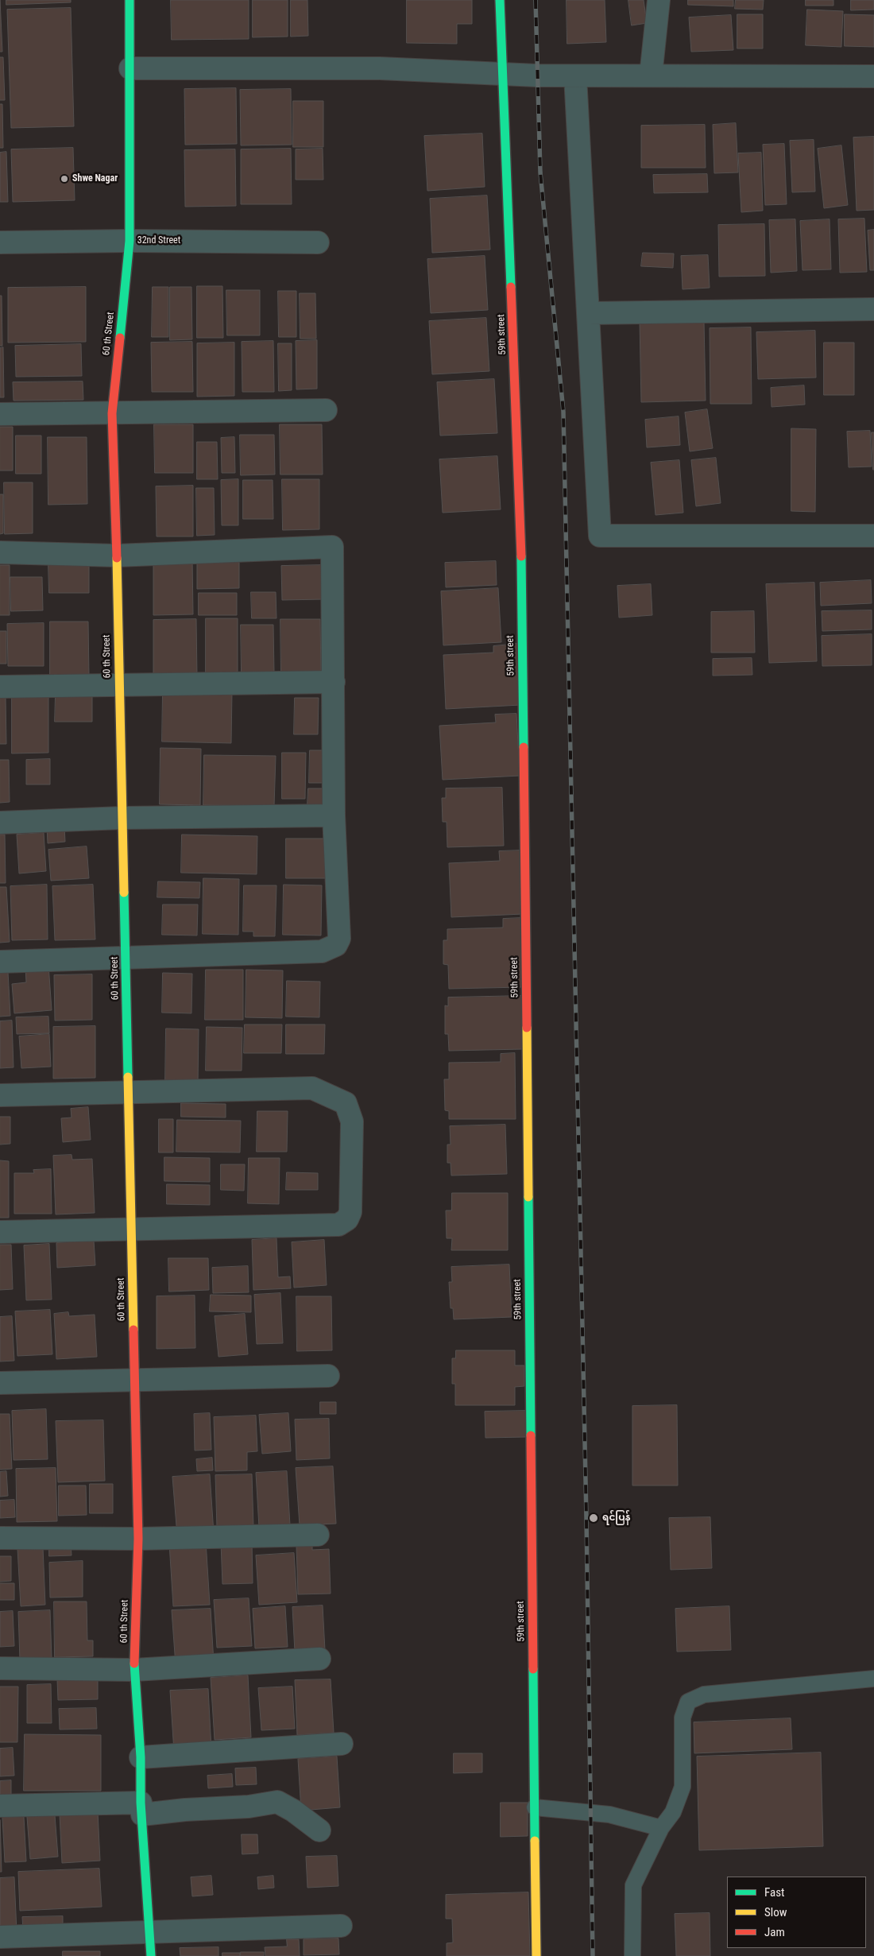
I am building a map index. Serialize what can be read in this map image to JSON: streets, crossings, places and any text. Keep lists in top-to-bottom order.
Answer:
{
  "streets": {
    "street": ["32nd Street", "60 th Street", "59th street"]
  },
  "crossings": [
    ["32nd Street", "60 th Street"]
  ],
  "places": ["Shwe Nagar", "ရင်ပြန်"],
  "legend": ["Fast", "Slow", "Jam"]
}
